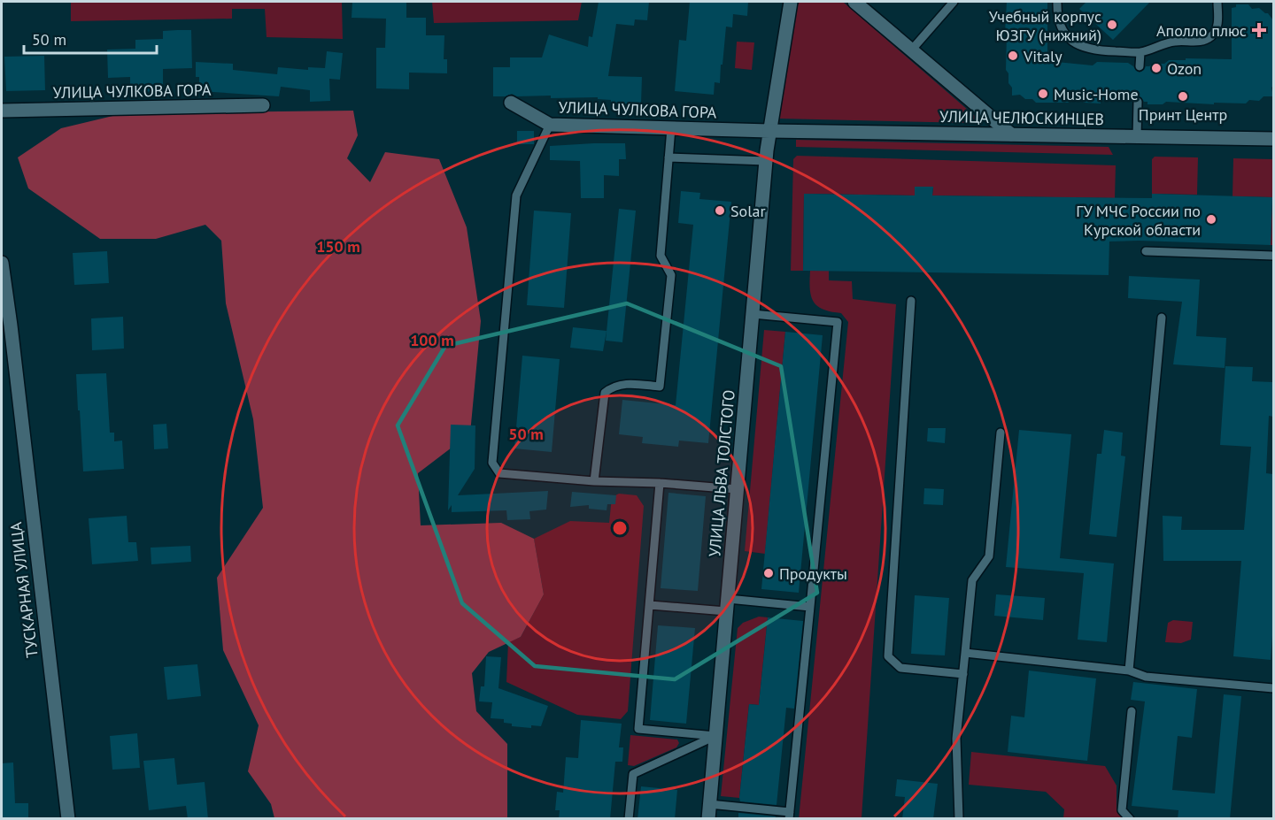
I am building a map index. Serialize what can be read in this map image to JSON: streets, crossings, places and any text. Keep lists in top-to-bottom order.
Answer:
{
  "streets": {
    "street": [
      "УЛИЦА ЧУЛКОВА ГОРА",
      "УЛИЦА ЧЕЛЮСКИНЦЕВ",
      "УЛИЦА ЛЬВА ТОЛСТОГО",
      "ТУСКАРНАЯ УЛИЦА"
    ]
  },
  "crossings": [
    ["УЛИЦА ЧУЛКОВА ГОРА", "УЛИЦА ЧЕЛЮСКИНЦЕВ"],
    ["УЛИЦА ЧУЛКОВА ГОРА", "УЛИЦА ЛЬВА ТОЛСТОГО"],
    ["УЛИЦА ЧЕЛЮСКИНЦЕВ", "УЛИЦА ЛЬВА ТОЛСТОГО"]
  ],
  "places": {
    "other": [
      "Учебный корпус ЮЗГУ (нижний)",
      "Vitaly",
      "Ozon",
      "Music-Home",
      "Принт Центр",
      "Solar",
      "ГУ МЧС России по Курской области",
      "Продукты"
    ],
    "health": ["Аполло плюс"]
  },
  "scale_bar": "50 m",
  "rings": ["150 m", "100 m", "50 m"]
}
